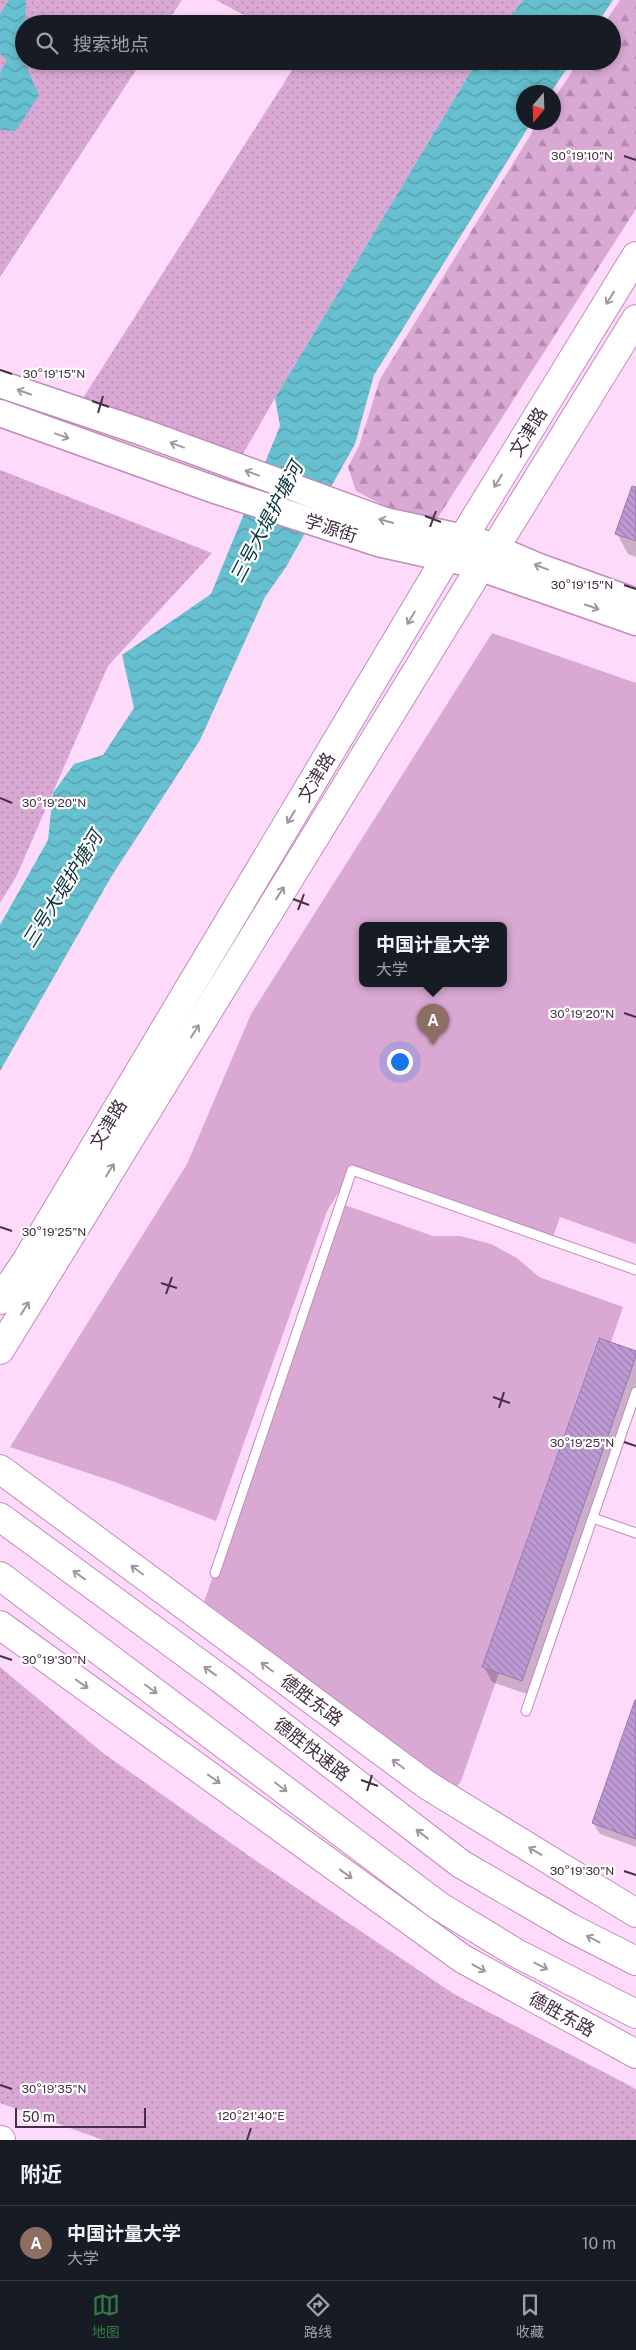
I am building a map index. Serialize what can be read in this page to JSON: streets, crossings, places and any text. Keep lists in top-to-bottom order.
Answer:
{
  "streets": {
    "main road": [
      "文津路",
      "学源街",
      "德胜东路",
      "德胜快速路"
    ]
  },
  "crossings": [
    ["文津路", "学源街"]
  ],
  "water": ["三号大堤护塘河"],
  "scale_bar": "50 m",
  "north": "bottom",
  "page": {
    "search": "搜索地点",
    "popup": ["中国计量大学", "大学"],
    "pins": "A",
    "scale": "50 m",
    "heading": "附近",
    "list": [
      {
        "mark": "A",
        "name": "中国计量大学",
        "note": "大学",
        "value": "10 m"
      }
    ],
    "nav": ["地图", "路线", "收藏"]
  },
  "coordinates": [
    "30°19'10\"N",
    "30°19'15\"N",
    "30°19'20\"N",
    "30°19'25\"N",
    "30°19'30\"N",
    "30°19'35\"N",
    "120°21'40\"E"
  ]
}
